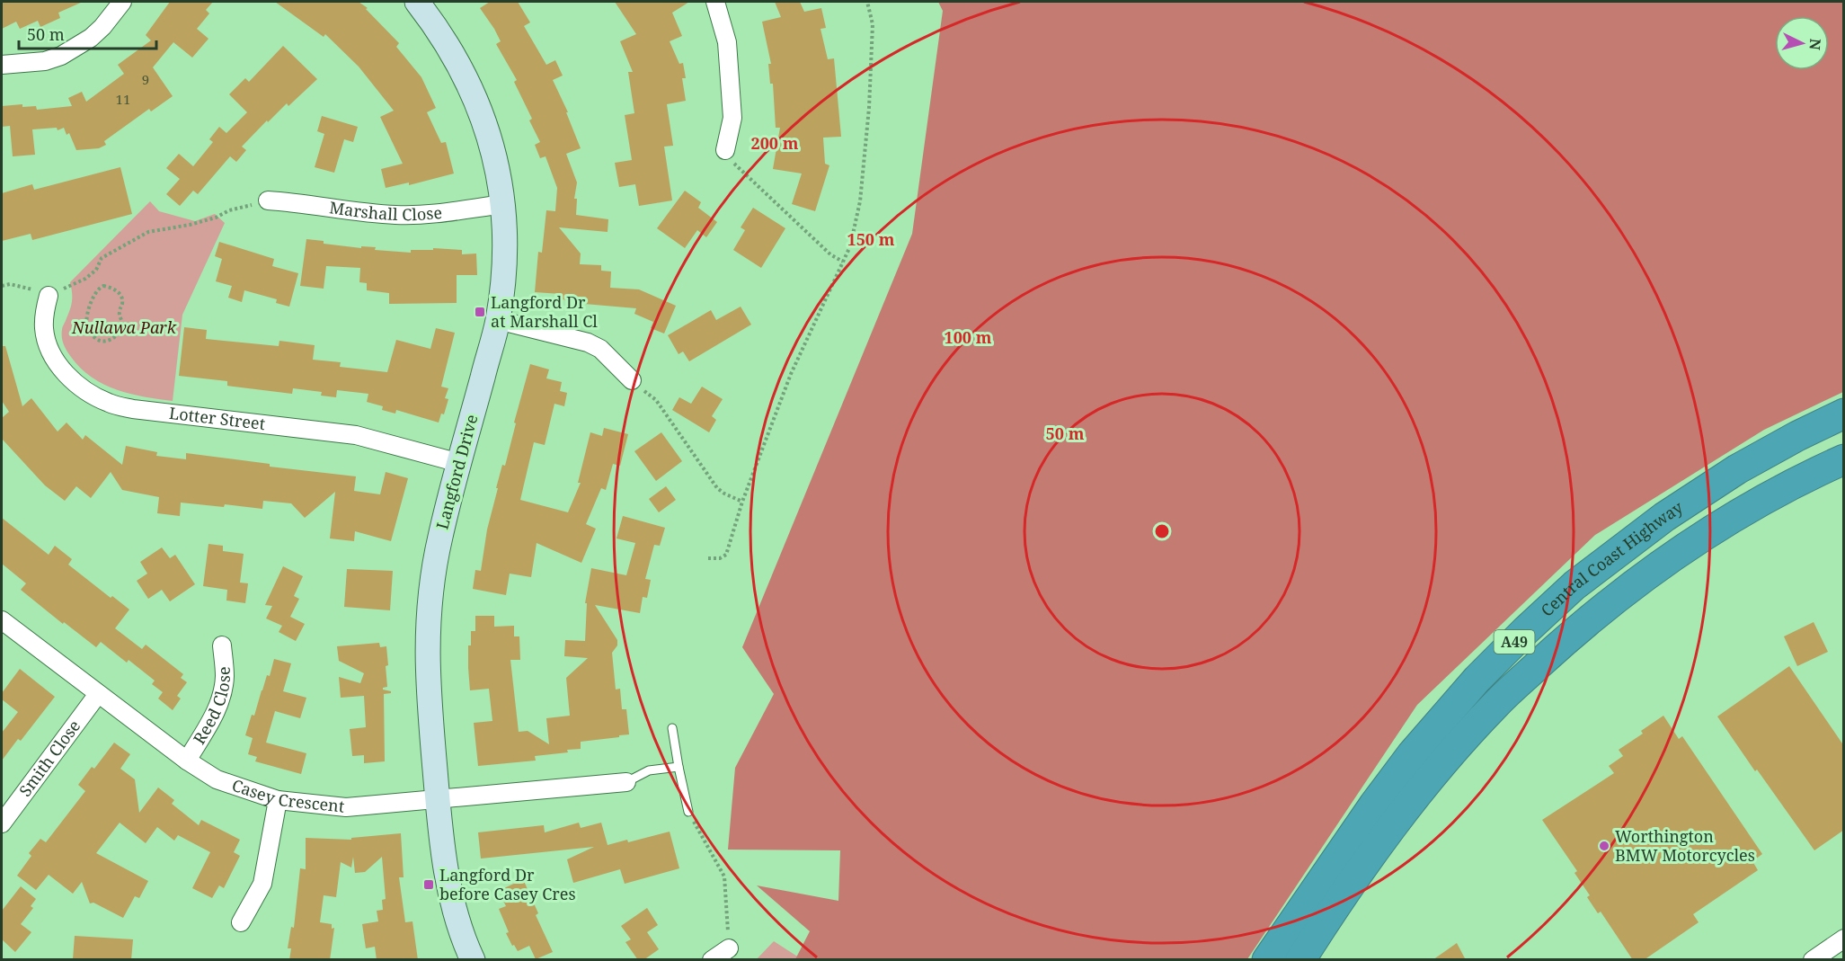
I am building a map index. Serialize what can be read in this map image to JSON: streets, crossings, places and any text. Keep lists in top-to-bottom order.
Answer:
{
  "streets": {
    "highway": ["Central Coast Highway", "A49"],
    "street": [
      "Marshall Close",
      "Lotter Street",
      "Langford Drive",
      "Reed Close",
      "Smith Close",
      "Casey Crescent"
    ]
  },
  "crossings": [
    ["Marshall Close", "Langford Drive"],
    ["Lotter Street", "Langford Drive"],
    ["Langford Drive", "Casey Crescent"],
    ["Reed Close", "Casey Crescent"],
    ["Smith Close", "Casey Crescent"]
  ],
  "parks": ["Nullawa Park"],
  "places": {
    "transit": ["Langford Dr at Marshall Cl", "Langford Dr before Casey Cres"],
    "other": ["Worthington BMW Motorcycles"]
  },
  "house_numbers": ["9", "11"],
  "scale_bar": "50 m",
  "north": "right",
  "rings": [
    "200 m",
    "150 m",
    "100 m",
    "50 m"
  ]
}
